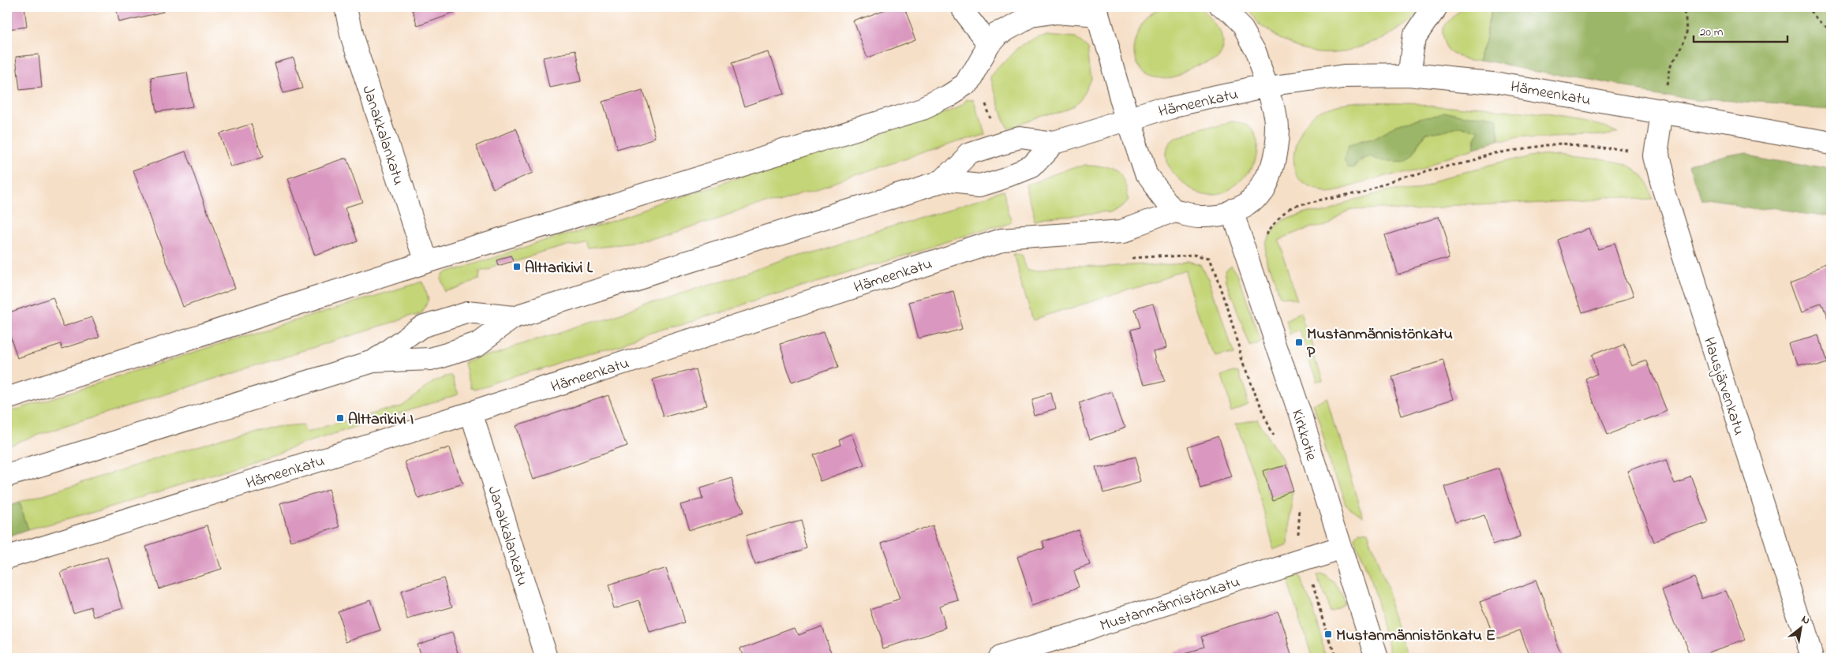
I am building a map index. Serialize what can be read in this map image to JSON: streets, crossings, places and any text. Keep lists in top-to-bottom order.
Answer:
{
  "streets": {
    "street": [
      "Hämeenkatu",
      "Janakkalankatu",
      "Hausjärvenkatu",
      "Kirkkotie",
      "Mustanmännistönkatu"
    ]
  },
  "crossings": [
    ["Hämeenkatu", "Janakkalankatu"],
    ["Hämeenkatu", "Hausjärvenkatu"],
    ["Kirkkotie", "Mustanmännistönkatu"]
  ],
  "places": {
    "transit": [
      "Alttarikivi L",
      "Mustanmännistönkatu P",
      "Alttarikivi I",
      "Mustanmännistönkatu E"
    ]
  },
  "scale_bar": "20 m",
  "north": "top right"
}
